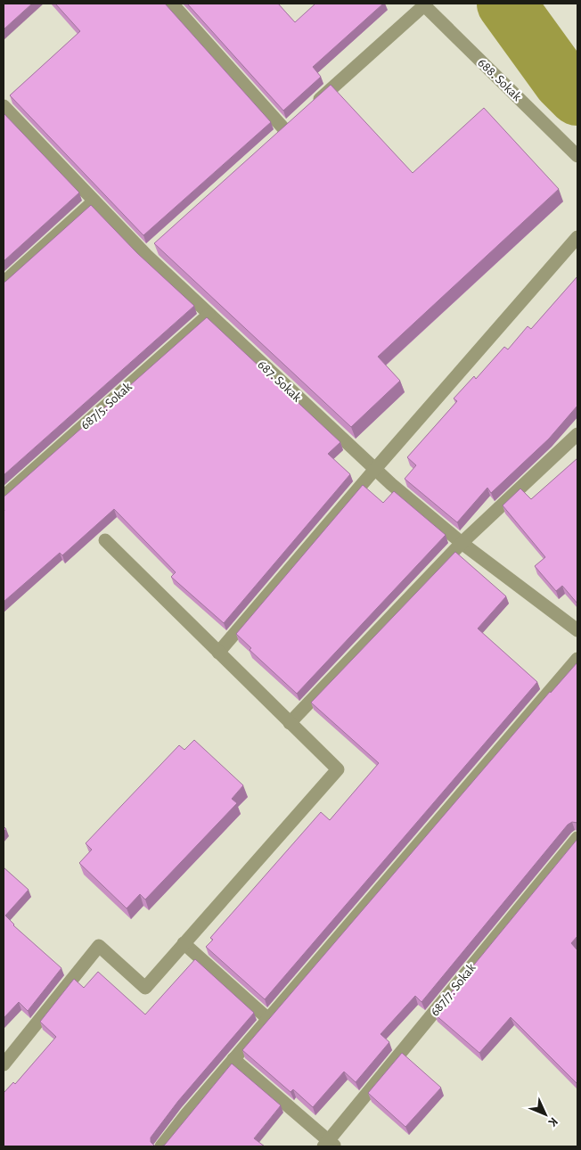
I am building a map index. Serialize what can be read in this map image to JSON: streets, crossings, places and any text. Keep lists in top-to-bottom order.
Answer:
{
  "streets": {
    "street": [
      "688. Sokak",
      "687. Sokak",
      "687/5. Sokak",
      "687/7. Sokak"
    ]
  },
  "crossings": [
    ["687. Sokak", "687/5. Sokak"]
  ],
  "north": "bottom right"
}
